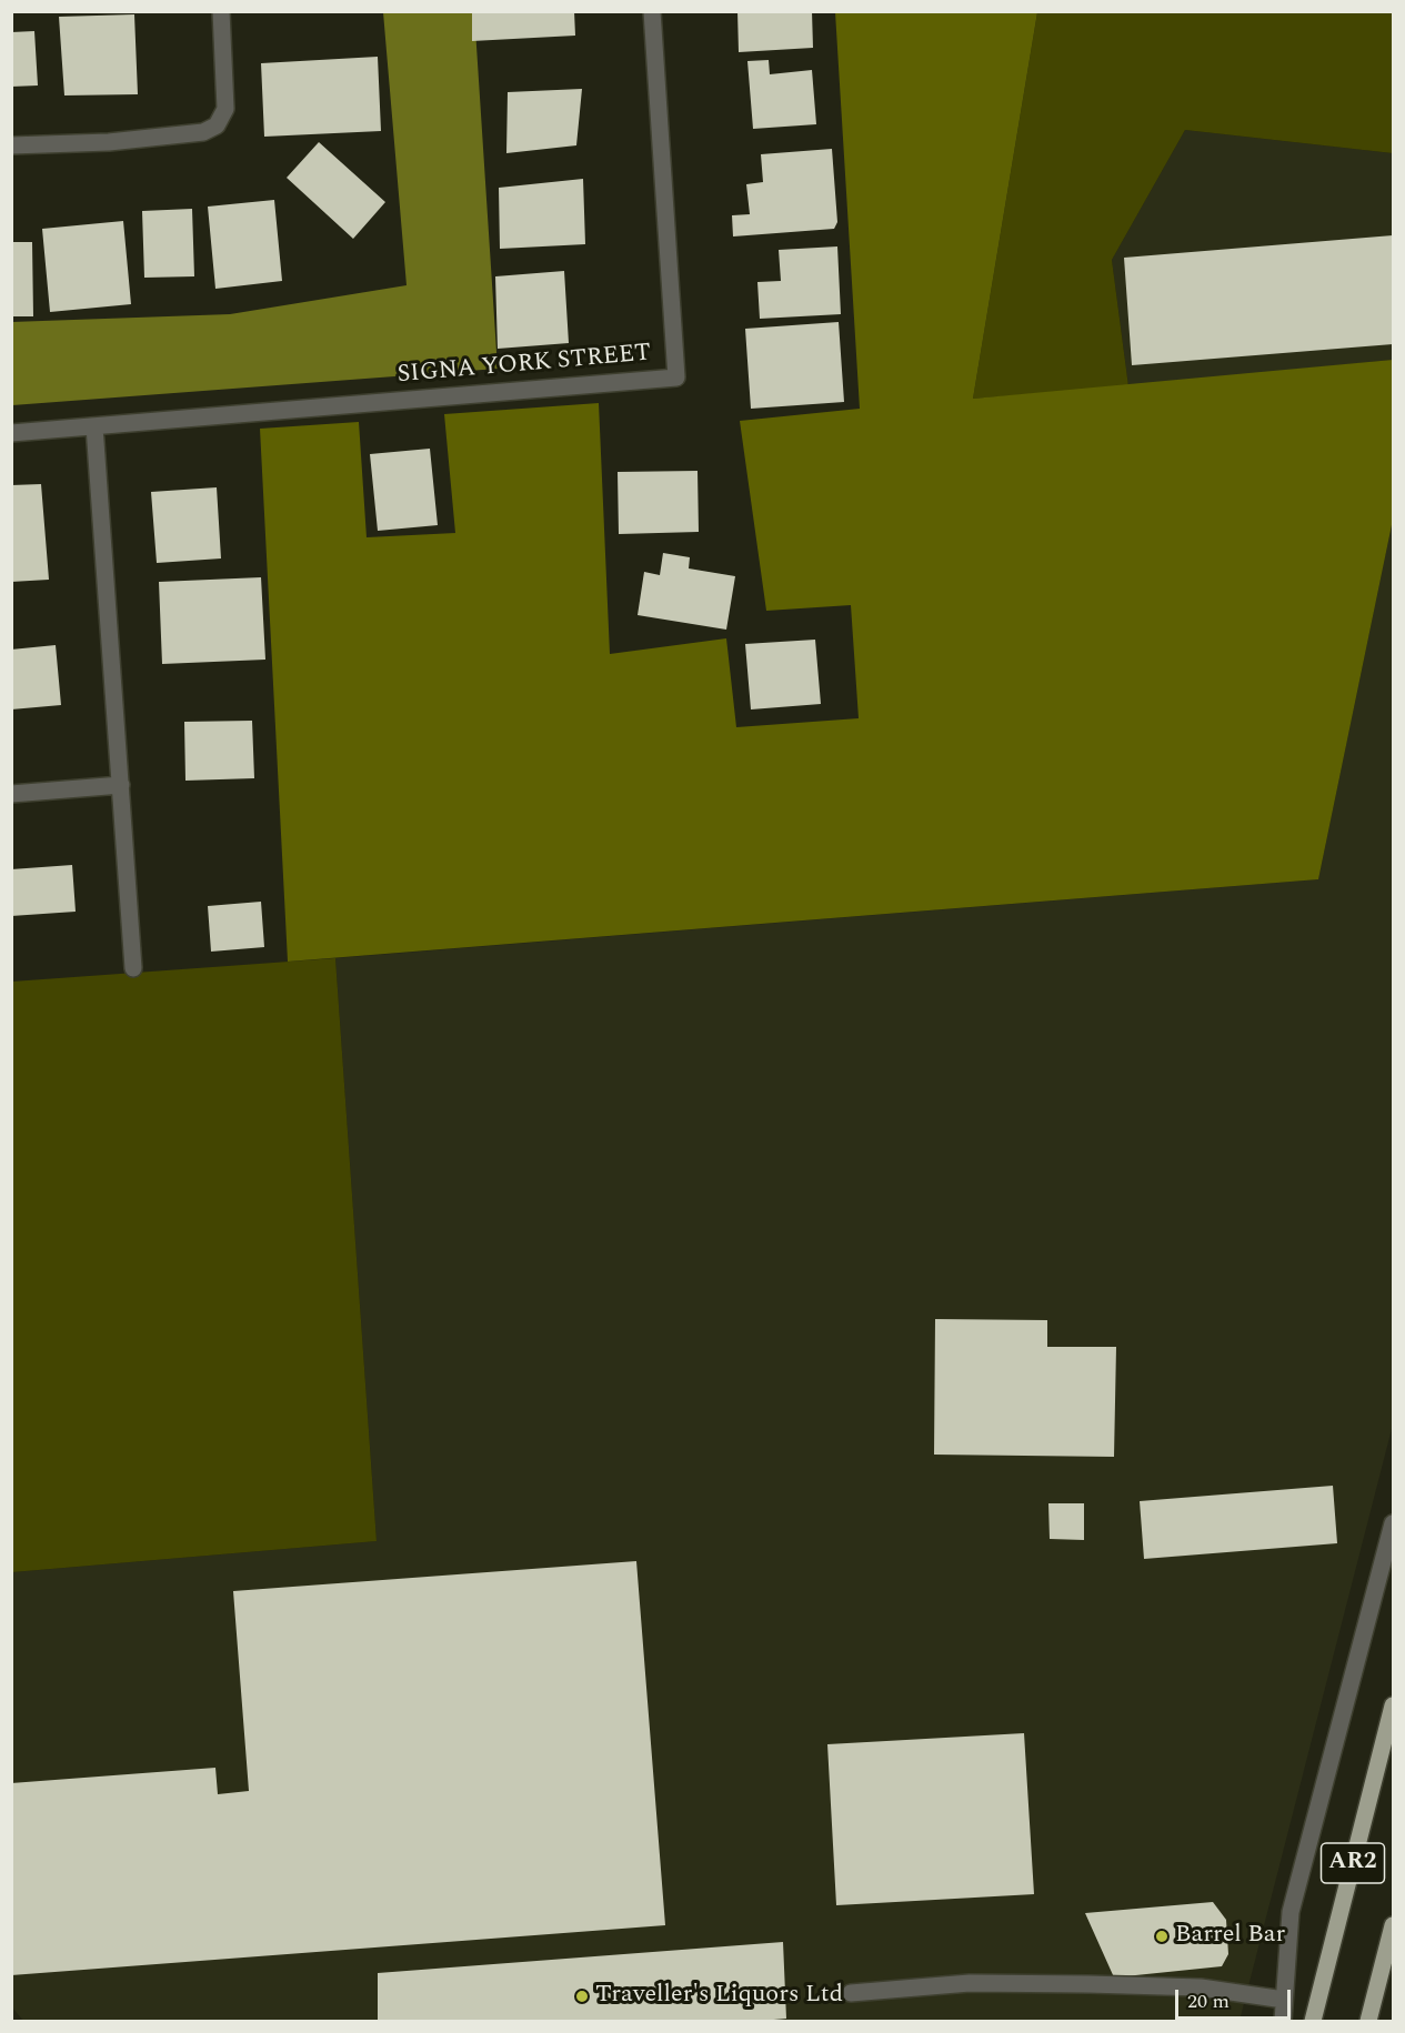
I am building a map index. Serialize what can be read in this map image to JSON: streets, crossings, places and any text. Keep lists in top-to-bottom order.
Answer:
{
  "streets": {
    "main road": ["AR2"],
    "street": ["SIGNA YORK STREET"]
  },
  "places": ["Barrel Bar", "Traveller's Liquors Ltd"],
  "scale_bar": "20 m"
}
